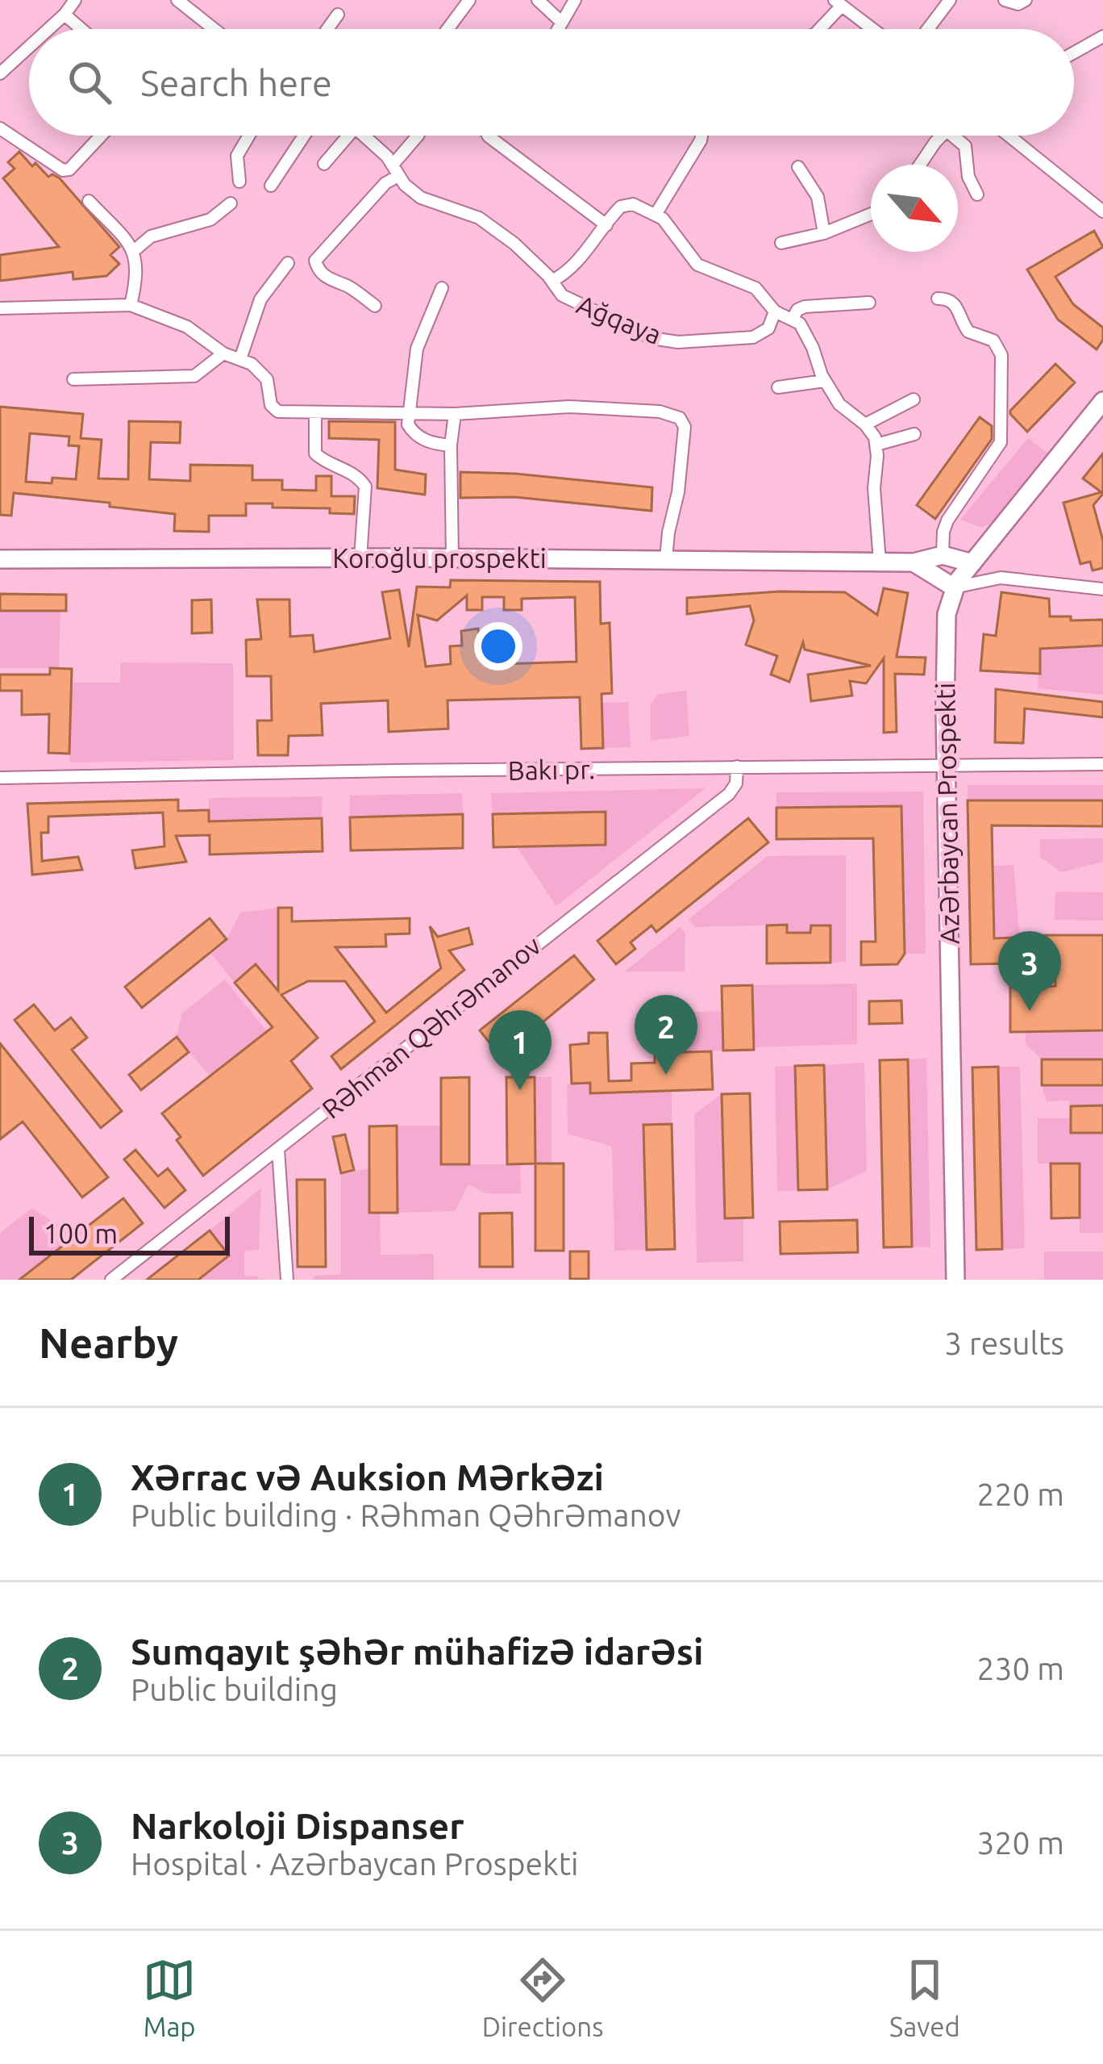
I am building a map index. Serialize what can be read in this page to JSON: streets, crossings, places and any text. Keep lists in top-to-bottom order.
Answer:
{
  "streets": {
    "street": [
      "Ağqaya",
      "Koroğlu prospekti",
      "Bakı pr.",
      "Azərbaycan Prospekti",
      "Rəhman Qəhrəmanov"
    ]
  },
  "crossings": [
    ["Bakı pr.", "Azərbaycan Prospekti"],
    ["Bakı pr.", "Rəhman Qəhrəmanov"]
  ],
  "scale_bar": "100 m",
  "north": "bottom right",
  "page": {
    "search": "Search here",
    "pins": ["3", "2", "1"],
    "scale": "100 m",
    "heading": ["Nearby", "3 results"],
    "list": [
      {
        "mark": "1",
        "name": "Xərrac və Auksion Mərkəzi",
        "note": "Public building · Rəhman Qəhrəmanov",
        "value": "220 m"
      },
      {
        "mark": "2",
        "name": "Sumqayıt şəhər mühafizə idarəsi",
        "note": "Public building",
        "value": "230 m"
      },
      {
        "mark": "3",
        "name": "Narkoloji Dispanser",
        "note": "Hospital · Azərbaycan Prospekti",
        "value": "320 m"
      }
    ],
    "nav": ["Map", "Directions", "Saved"]
  }
}
